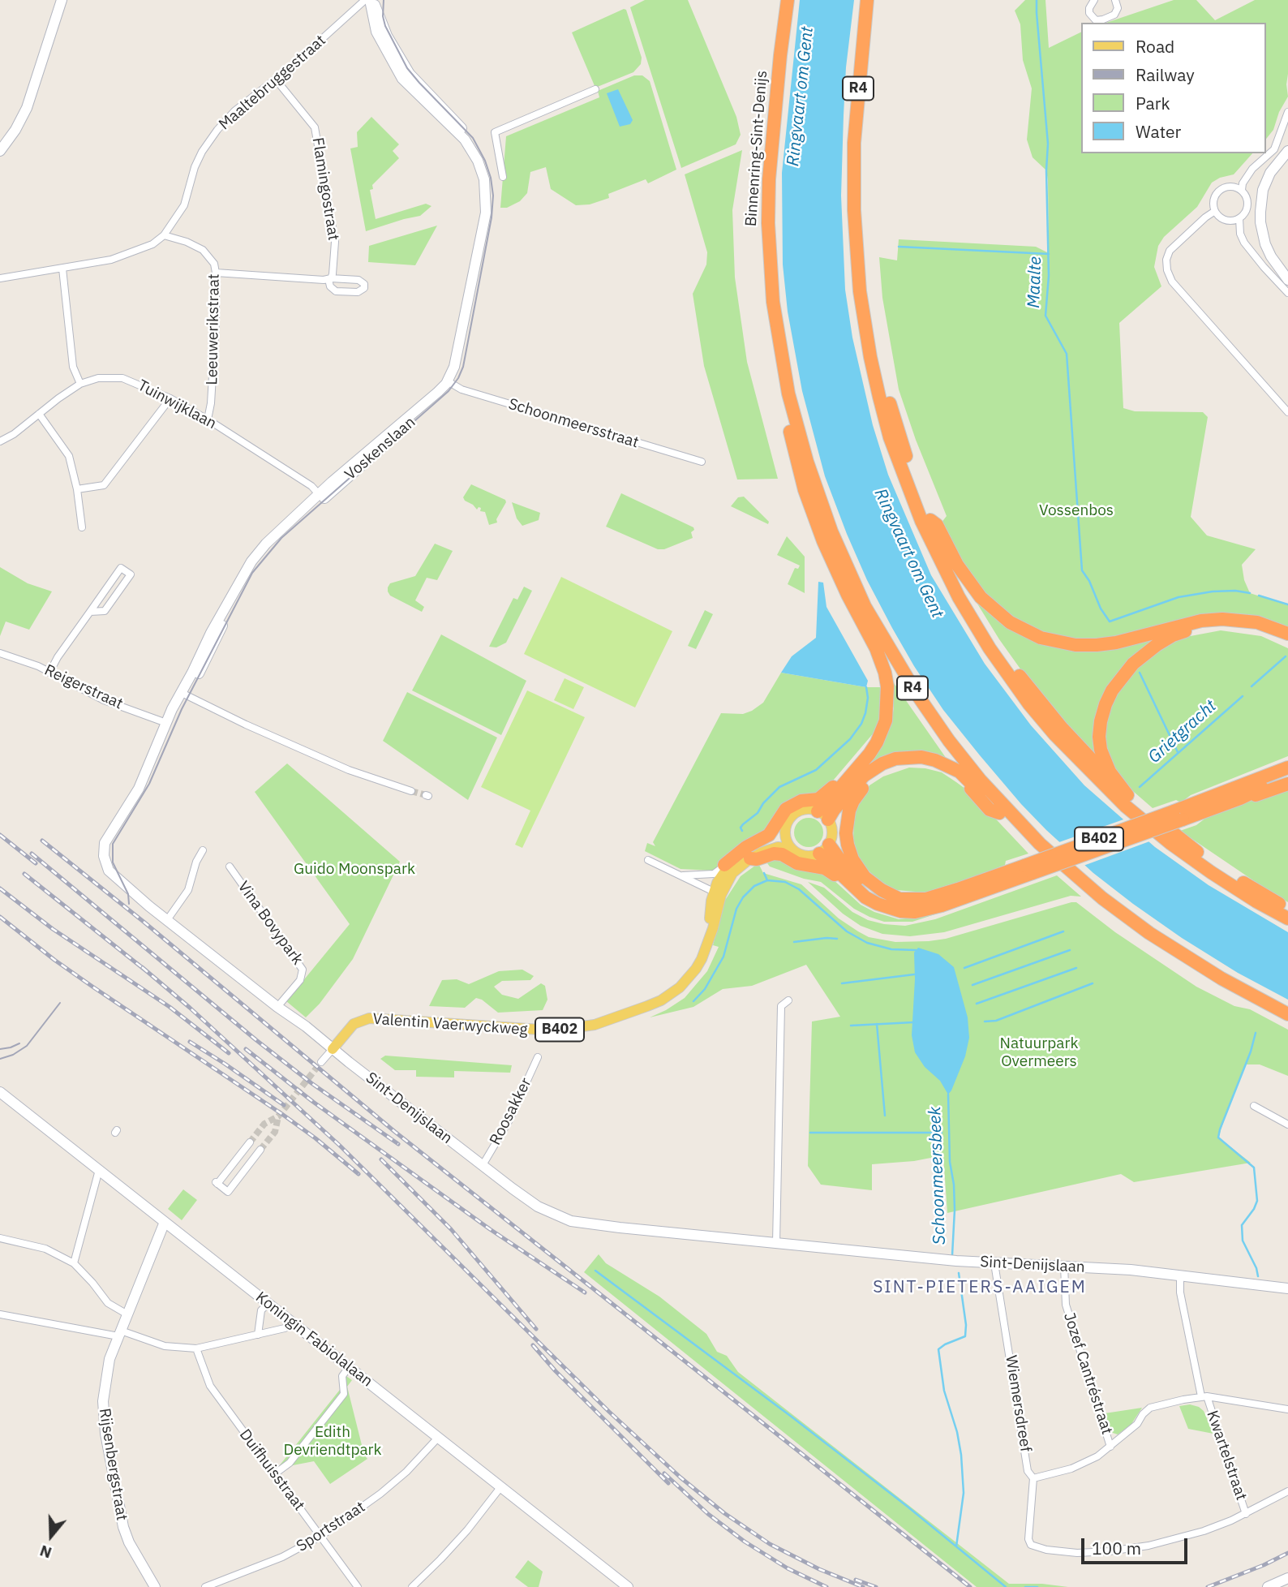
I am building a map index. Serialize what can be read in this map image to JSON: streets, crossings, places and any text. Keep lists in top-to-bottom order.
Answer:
{
  "streets": {
    "highway": ["R4", "Binnenring-Sint-Denijs", "B402"],
    "main road": ["Valentin Vaerwyckweg"],
    "street": [
      "Maaltebruggestraat",
      "Flamingostraat",
      "Leeuwerikstraat",
      "Tuinwijklaan",
      "Schoonmeersstraat",
      "Voskenslaan",
      "Reigerstraat",
      "Vina Bovypark",
      "Sint-Denijslaan",
      "Roosakker",
      "Koningin Fabiolalaan",
      "Jozef Cantréstraat",
      "Wiemersdreef",
      "Kwartelstraat",
      "Rijsenbergstraat",
      "Duifhuisstraat",
      "Sportstraat"
    ]
  },
  "crossings": [
    ["Maaltebruggestraat", "Flamingostraat"],
    ["Maaltebruggestraat", "Leeuwerikstraat"],
    ["Leeuwerikstraat", "Tuinwijklaan"],
    ["Tuinwijklaan", "Voskenslaan"],
    ["Schoonmeersstraat", "Voskenslaan"],
    ["Voskenslaan", "Reigerstraat"],
    ["Voskenslaan", "Sint-Denijslaan"],
    ["B402", "Valentin Vaerwyckweg"],
    ["Vina Bovypark", "Sint-Denijslaan"],
    ["Valentin Vaerwyckweg", "Sint-Denijslaan"],
    ["Sint-Denijslaan", "Roosakker"],
    ["Sint-Denijslaan", "Jozef Cantréstraat"],
    ["Sint-Denijslaan", "Wiemersdreef"],
    ["Sint-Denijslaan", "Kwartelstraat"],
    ["Koningin Fabiolalaan", "Rijsenbergstraat"],
    ["Koningin Fabiolalaan", "Sportstraat"],
    ["Wiemersdreef", "Kwartelstraat"],
    ["Duifhuisstraat", "Sportstraat"]
  ],
  "districts": ["SINT-PIETERS-AAIGEM"],
  "water": [
    "Ringvaart om Gent",
    "Maalte",
    "Grietgracht",
    "Schoonmeersbeek"
  ],
  "parks": [
    "Vossenbos",
    "Guido Moonspark",
    "Natuurpark Overmeers",
    "Edith Devriendtpark"
  ],
  "legend": [
    "Road",
    "Railway",
    "Park",
    "Water"
  ],
  "scale_bar": "100 m",
  "north": "bottom"
}
